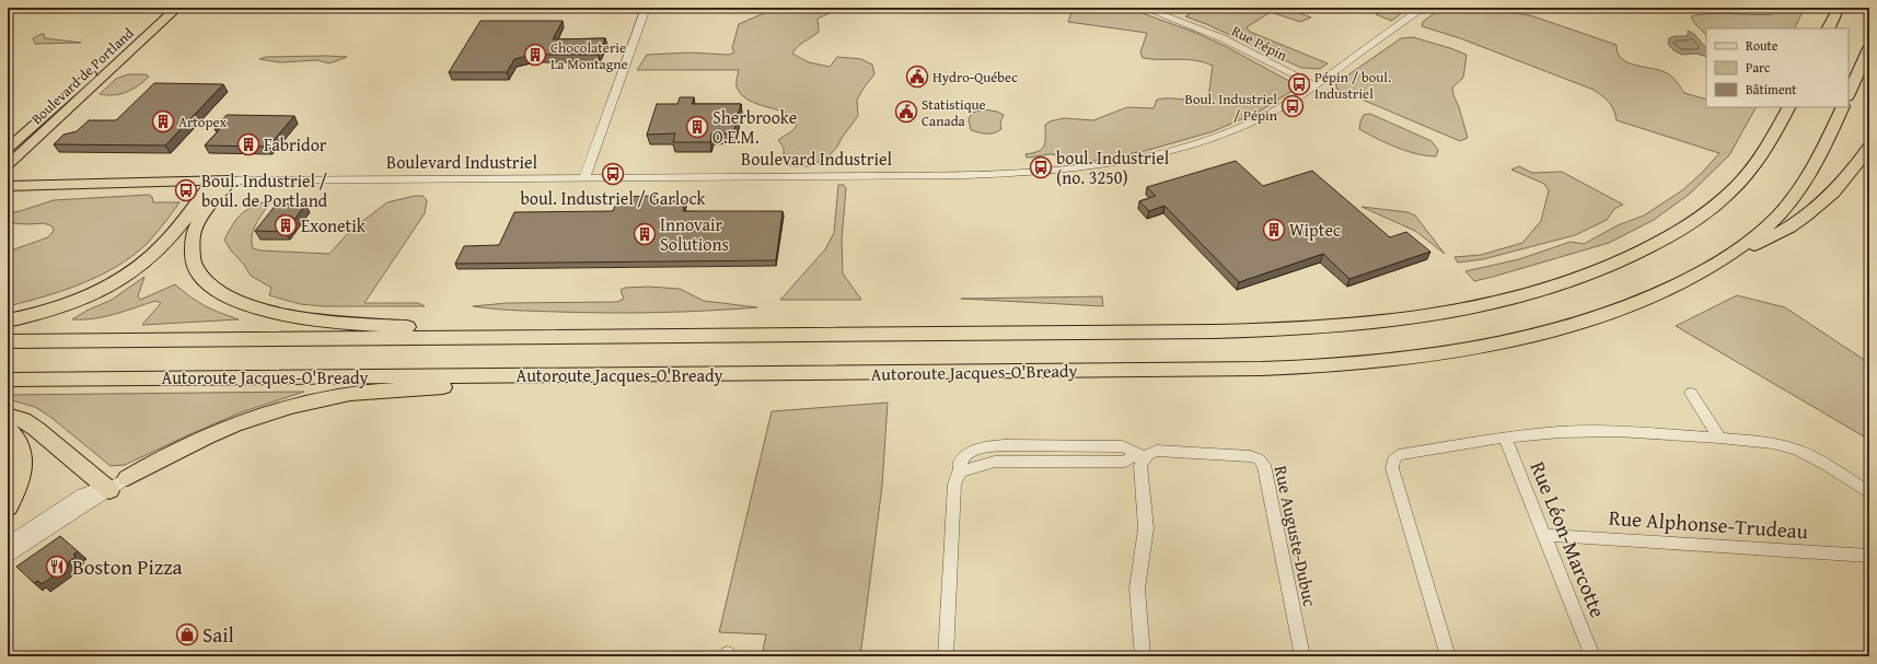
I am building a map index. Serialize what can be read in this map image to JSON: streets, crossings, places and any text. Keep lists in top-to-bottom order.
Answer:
{
  "streets": {
    "highway": ["Autoroute Jacques-O'Bready"],
    "main road": ["Boulevard de Portland", "Boulevard Industriel"],
    "street": [
      "Rue Pépin",
      "Rue Alphonse-Trudeau",
      "Rue Auguste-Dubuc",
      "Rue Léon-Marcotte"
    ]
  },
  "crossings": [
    ["Rue Pépin", "Boulevard Industriel"],
    ["Rue Alphonse-Trudeau", "Rue Léon-Marcotte"]
  ],
  "places": {
    "building": [
      "Chocolaterie La Montagne",
      "Artopex",
      "Sherbrooke O.E.M.",
      "Fabridor",
      "Exonetik",
      "Wiptec",
      "Innovair Solutions"
    ],
    "public building": ["Hydro-Québec", "Statistique Canada"],
    "bus stop": [
      "Pépin / boul. Industriel",
      "Boul. Industriel / Pépin",
      "boul. Industriel (no. 3250)",
      "boul. Industriel / Garlock",
      "Boul. Industriel / boul. de Portland"
    ],
    "restaurant": ["Boston Pizza"],
    "shop": ["Sail"]
  },
  "legend": ["Route", "Parc", "Bâtiment"]
}
